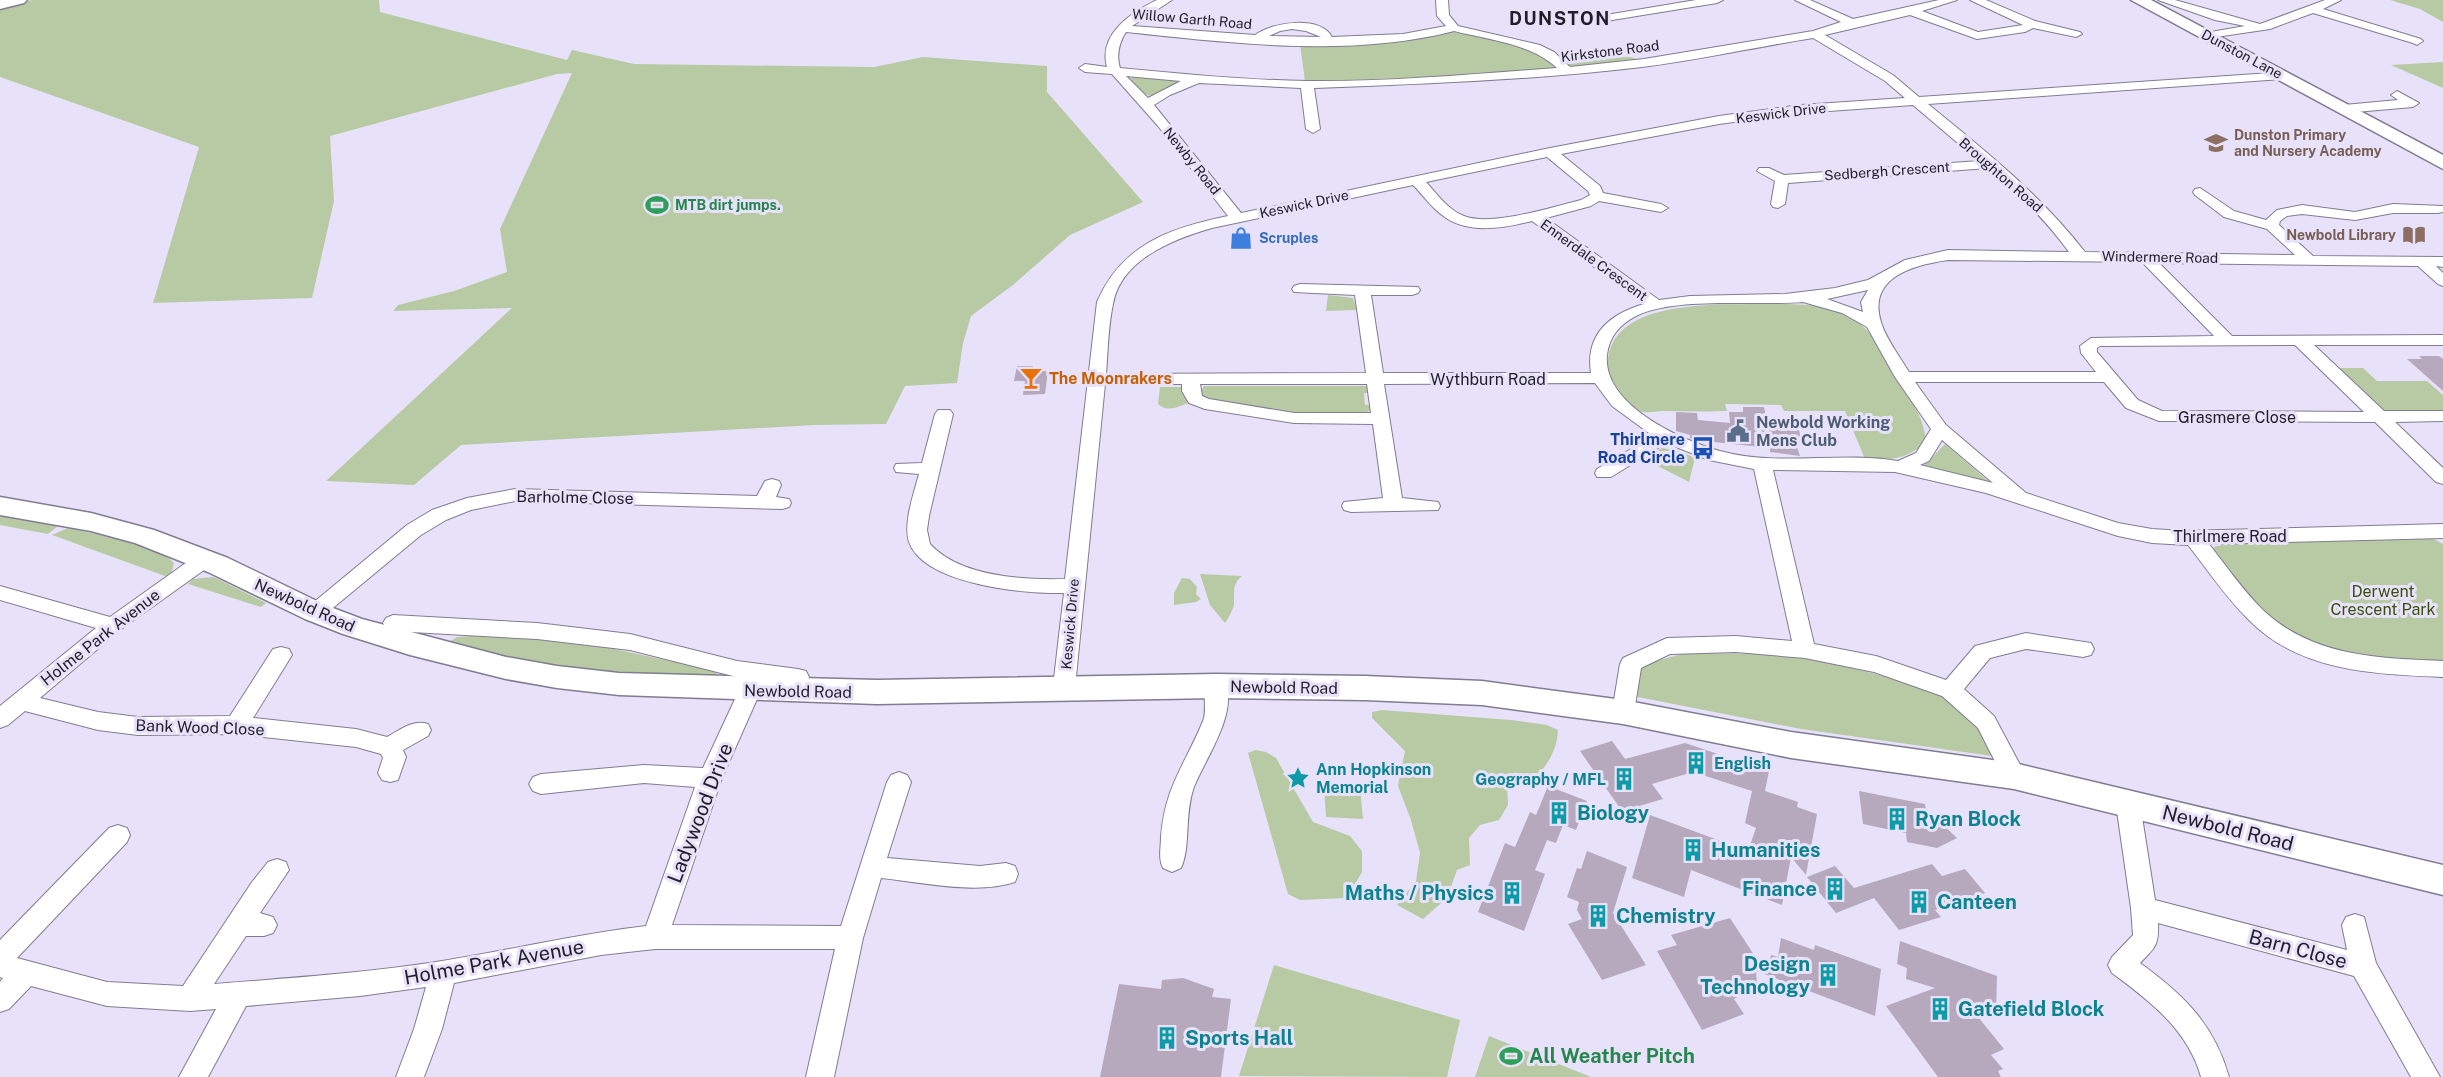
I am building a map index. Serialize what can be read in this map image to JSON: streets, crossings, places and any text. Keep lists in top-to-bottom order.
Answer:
{
  "streets": {
    "main road": ["Dunston Lane", "Newbold Road"],
    "street": [
      "Willow Garth Road",
      "Kirkstone Road",
      "Keswick Drive",
      "Newby Road",
      "Sedbergh Crescent",
      "Broughton Road",
      "Windermere Road",
      "Ennerdale Crescent",
      "Wythburn Road",
      "Grasmere Close",
      "Barholme Close",
      "Thirlmere Road",
      "Holme Park Avenue",
      "Bank Wood Close",
      "Ladywood Drive",
      "Barn Close"
    ]
  },
  "crossings": [
    ["Kirkstone Road", "Newby Road"],
    ["Dunston Lane", "Keswick Drive"],
    ["Keswick Drive", "Newby Road"],
    ["Keswick Drive", "Broughton Road"],
    ["Keswick Drive", "Ennerdale Crescent"],
    ["Keswick Drive", "Wythburn Road"],
    ["Keswick Drive", "Newbold Road"],
    ["Sedbergh Crescent", "Broughton Road"],
    ["Broughton Road", "Windermere Road"],
    ["Windermere Road", "Ennerdale Crescent"],
    ["Windermere Road", "Wythburn Road"],
    ["Windermere Road", "Thirlmere Road"],
    ["Wythburn Road", "Thirlmere Road"],
    ["Barholme Close", "Newbold Road"],
    ["Newbold Road", "Holme Park Avenue"],
    ["Newbold Road", "Ladywood Drive"],
    ["Holme Park Avenue", "Bank Wood Close"],
    ["Holme Park Avenue", "Ladywood Drive"]
  ],
  "districts": ["DUNSTON"],
  "parks": ["Derwent Crescent Park"],
  "places": {
    "school or university": ["Dunston Primary and Nursery Academy"],
    "sports": ["MTB dirt jumps.", "All Weather Pitch"],
    "library": ["Newbold Library"],
    "shop": ["Scruples"],
    "bar": ["The Moonrakers"],
    "public building": ["Newbold Working Mens Club"],
    "bus stop": ["Thirlmere Road Circle"],
    "building": [
      "English",
      "Geography / MFL",
      "Biology",
      "Ryan Block",
      "Humanities",
      "Finance",
      "Maths / Physics",
      "Canteen",
      "Chemistry",
      "Design Technology",
      "Gatefield Block",
      "Sports Hall"
    ],
    "place": ["Ann Hopkinson Memorial"]
  }
}
